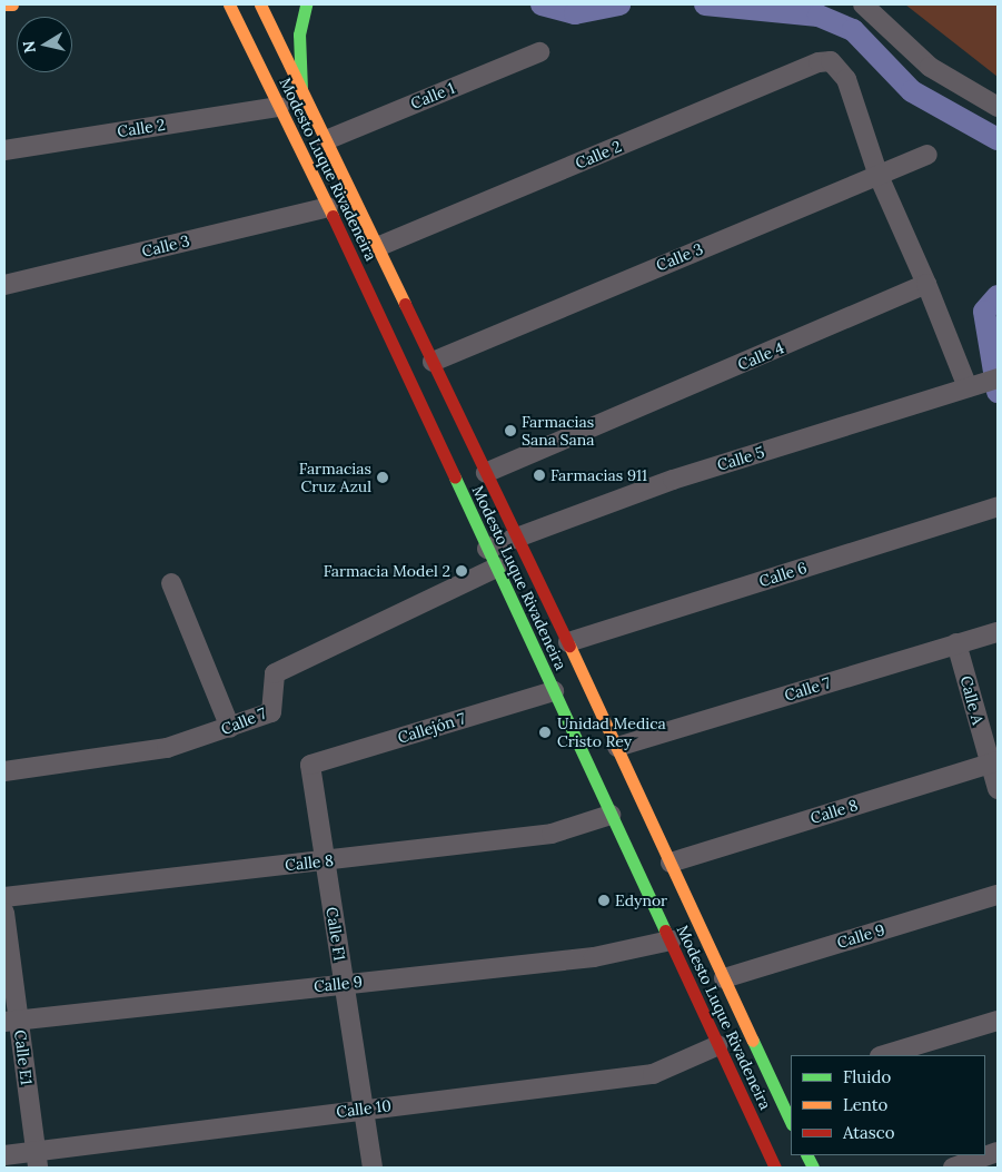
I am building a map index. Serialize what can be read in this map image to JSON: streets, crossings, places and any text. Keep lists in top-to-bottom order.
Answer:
{
  "streets": {
    "main road": ["Modesto Luque Rivadeneira"],
    "street": [
      "Calle 1",
      "Calle 2",
      "Calle 3",
      "Calle 4",
      "Calle 5",
      "Calle 6",
      "Calle 7",
      "Calle A",
      "Callejón 7",
      "Calle 8",
      "Calle F1",
      "Calle 9",
      "Calle E1",
      "Calle 10"
    ]
  },
  "crossings": [
    ["Calle 1", "Modesto Luque Rivadeneira"],
    ["Calle 2", "Modesto Luque Rivadeneira"],
    ["Calle 2", "Calle 3"],
    ["Modesto Luque Rivadeneira", "Calle 3"],
    ["Modesto Luque Rivadeneira", "Calle 4"],
    ["Modesto Luque Rivadeneira", "Calle 5"],
    ["Modesto Luque Rivadeneira", "Calle 6"],
    ["Modesto Luque Rivadeneira", "Calle 7"],
    ["Modesto Luque Rivadeneira", "Callejón 7"],
    ["Modesto Luque Rivadeneira", "Calle 8"],
    ["Modesto Luque Rivadeneira", "Calle 9"],
    ["Modesto Luque Rivadeneira", "Calle 10"],
    ["Calle 7", "Calle A"],
    ["Calle A", "Calle 8"],
    ["Callejón 7", "Calle F1"],
    ["Calle 8", "Calle F1"],
    ["Calle F1", "Calle 9"],
    ["Calle F1", "Calle 10"],
    ["Calle 9", "Calle E1"],
    ["Calle E1", "Calle 10"]
  ],
  "places": [
    "Farmacias Sana Sana",
    "Farmacias 911",
    "Farmacias Cruz Azul",
    "Farmacia Model 2",
    "Unidad Medica Cristo Rey",
    "Edynor"
  ],
  "legend": ["Fluido", "Lento", "Atasco"],
  "north": "left"
}
